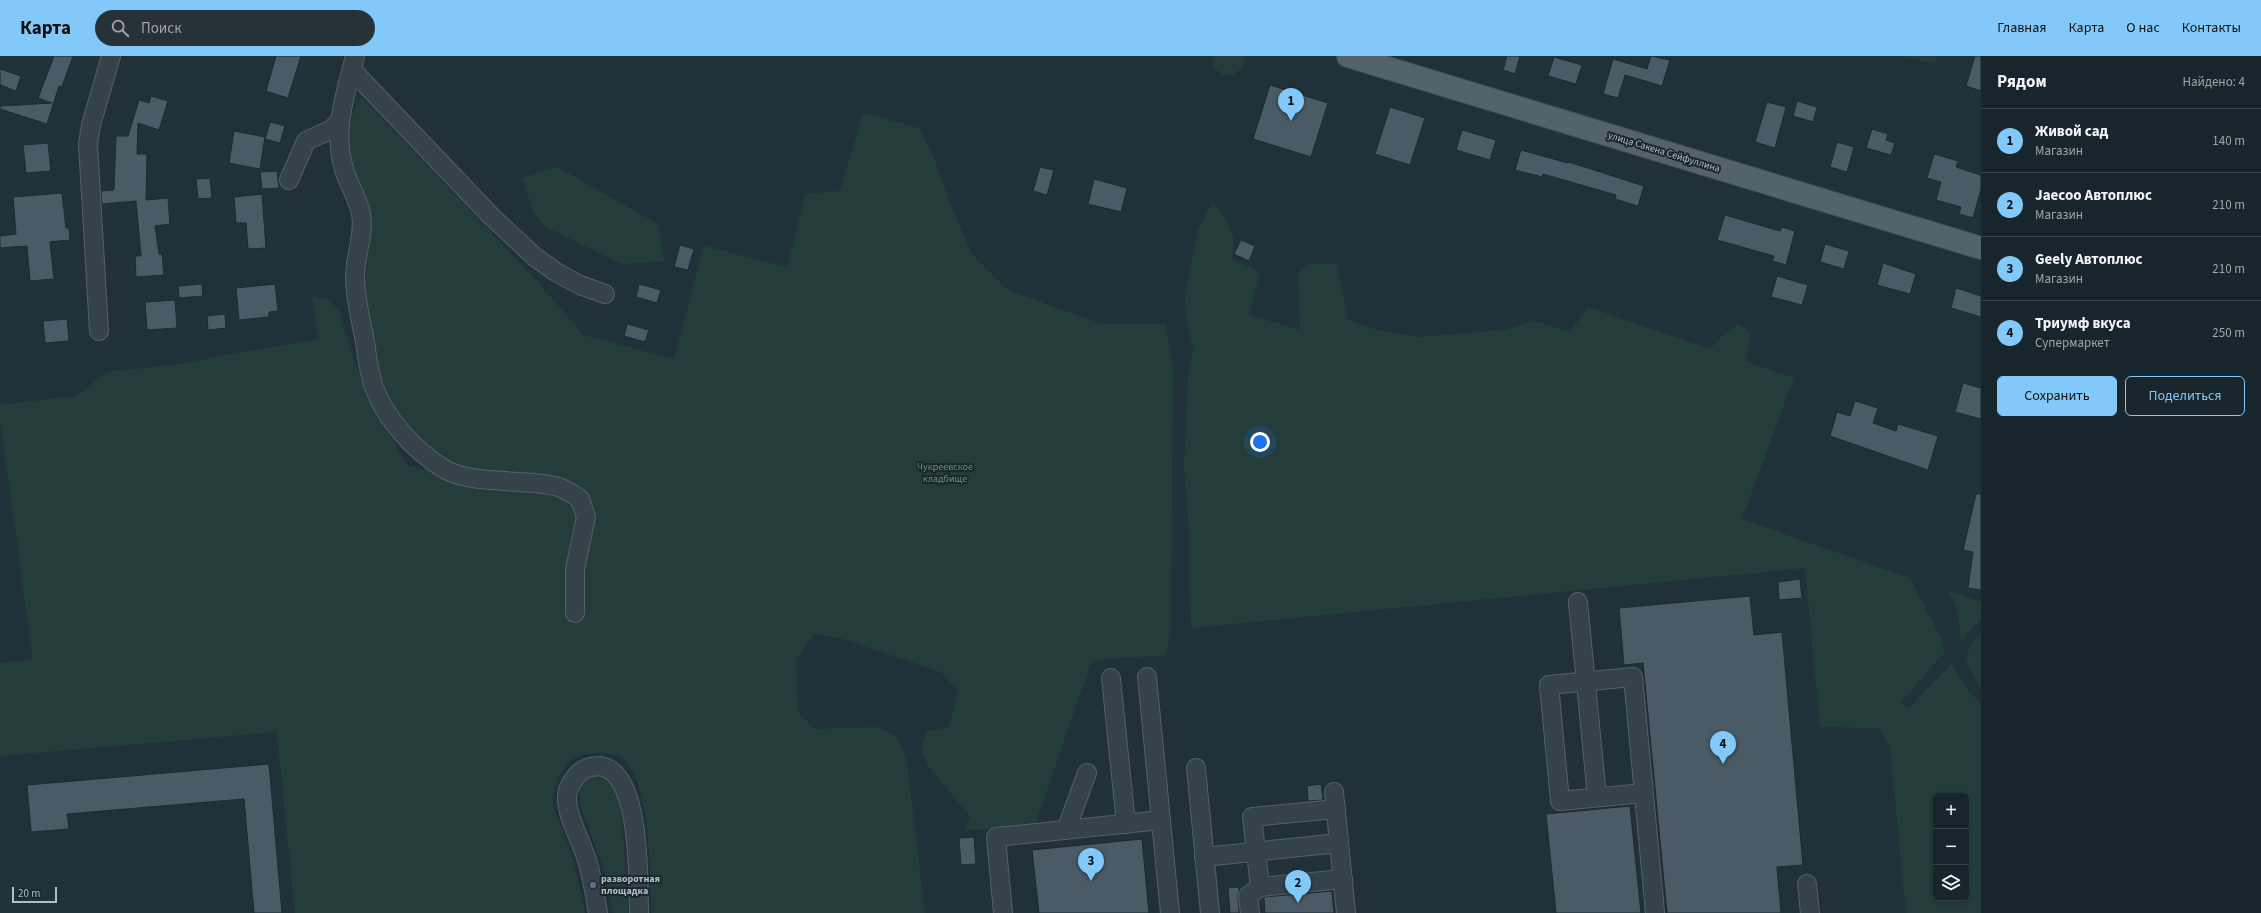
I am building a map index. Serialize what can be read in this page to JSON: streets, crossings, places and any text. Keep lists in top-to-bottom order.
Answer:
{
  "streets": {
    "main road": ["улица Сакена Сейфуллина"]
  },
  "parks": ["Чукреевское кладбище"],
  "places": ["разворотная площадка"],
  "scale_bar": "20 m",
  "page": {
    "header": "Карта",
    "search": "Поиск",
    "nav": [
      "Главная",
      "Карта",
      "О нас",
      "Контакты"
    ],
    "heading": ["Рядом", "Найдено: 4"],
    "pins": [
      "1",
      "4",
      "3",
      "2"
    ],
    "list": [
      {
        "mark": "1",
        "name": "Живой сад",
        "note": "Магазин",
        "value": "140 m"
      },
      {
        "mark": "2",
        "name": "Jaecoo Автоплюс",
        "note": "Магазин",
        "value": "210 m"
      },
      {
        "mark": "3",
        "name": "Geely Автоплюс",
        "note": "Магазин",
        "value": "210 m"
      },
      {
        "mark": "4",
        "name": "Триумф вкуса",
        "note": "Супермаркет",
        "value": "250 m"
      }
    ],
    "buttons": ["Сохранить", "Поделиться"],
    "map_buttons": ["+", "−"],
    "scale": "20 m"
  }
}
